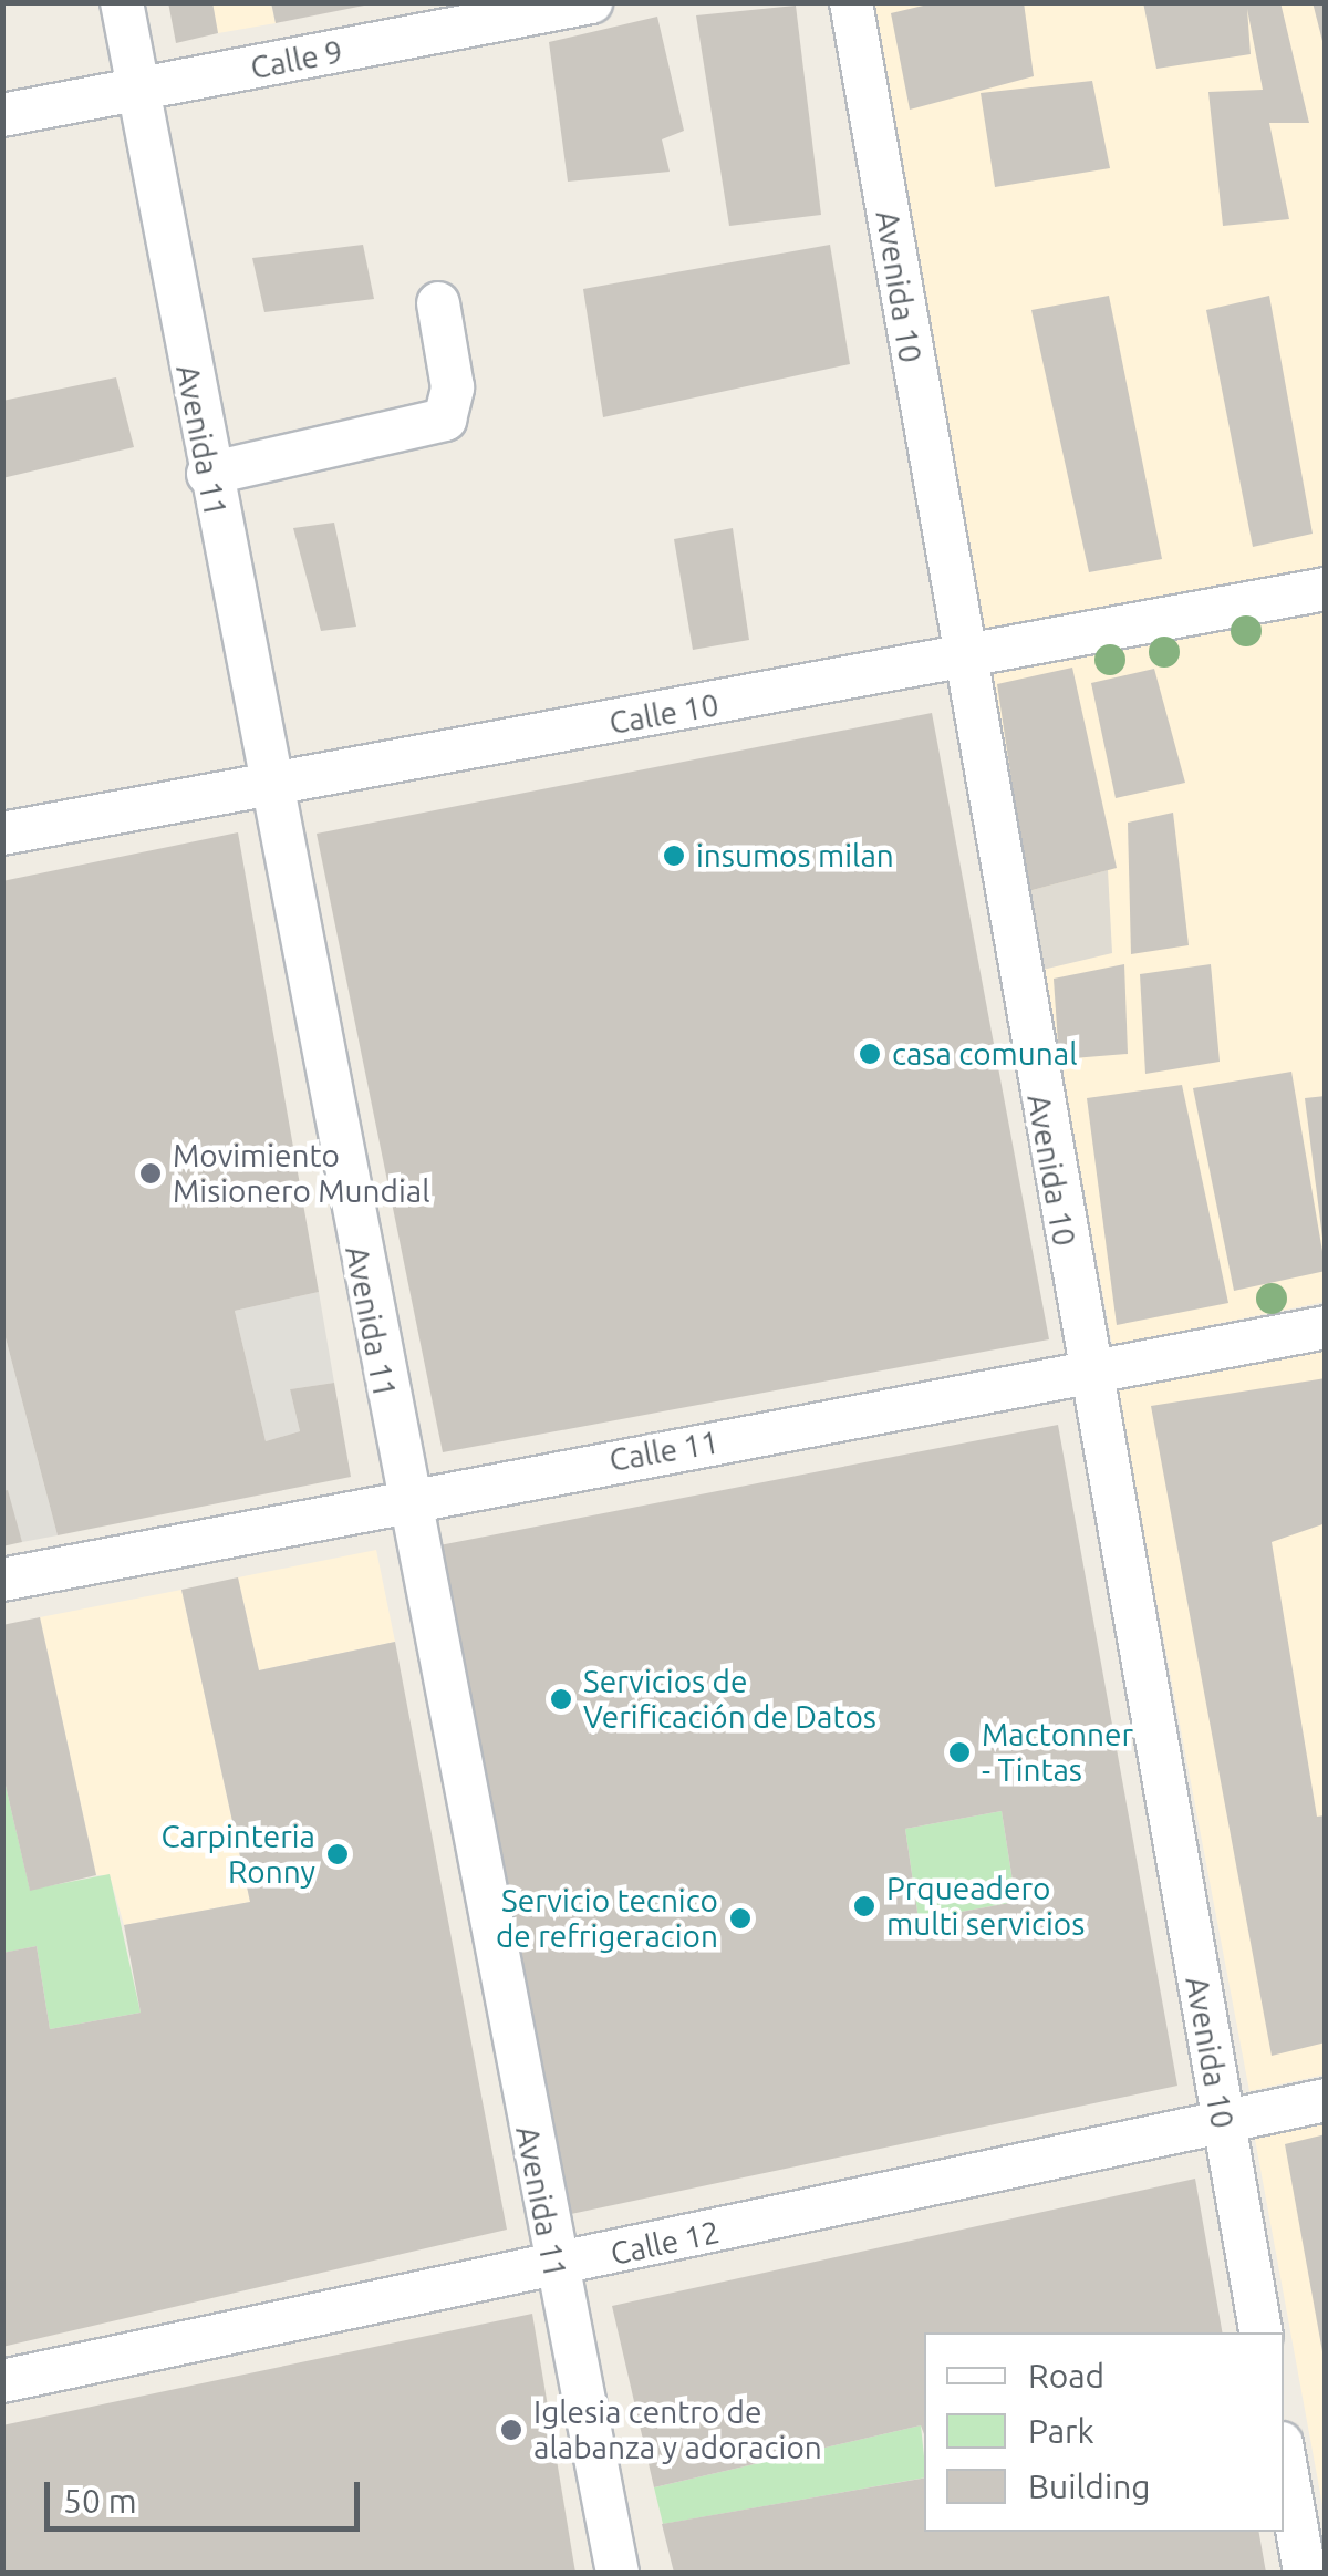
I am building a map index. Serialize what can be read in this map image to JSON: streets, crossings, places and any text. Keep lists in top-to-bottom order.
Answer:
{
  "streets": {
    "street": [
      "Calle 9",
      "Avenida 10",
      "Avenida 11",
      "Calle 10",
      "Calle 11",
      "Calle 12"
    ]
  },
  "crossings": [
    ["Calle 9", "Avenida 11"],
    ["Avenida 10", "Calle 10"],
    ["Avenida 10", "Calle 11"],
    ["Avenida 10", "Calle 12"],
    ["Avenida 11", "Calle 10"],
    ["Avenida 11", "Calle 11"],
    ["Avenida 11", "Calle 12"]
  ],
  "places": [
    "insumos milan",
    "casa comunal",
    "Movimiento Misionero Mundial",
    "Servicios de Verificación de Datos",
    "Mactonner - Tintas",
    "Carpinteria Ronny",
    "Prqueadero multi servicios",
    "Servicio tecnico de refrigeracion",
    "Iglesia centro de alabanza y adoracion"
  ],
  "legend": ["Road", "Park", "Building"],
  "scale_bar": "50 m"
}
